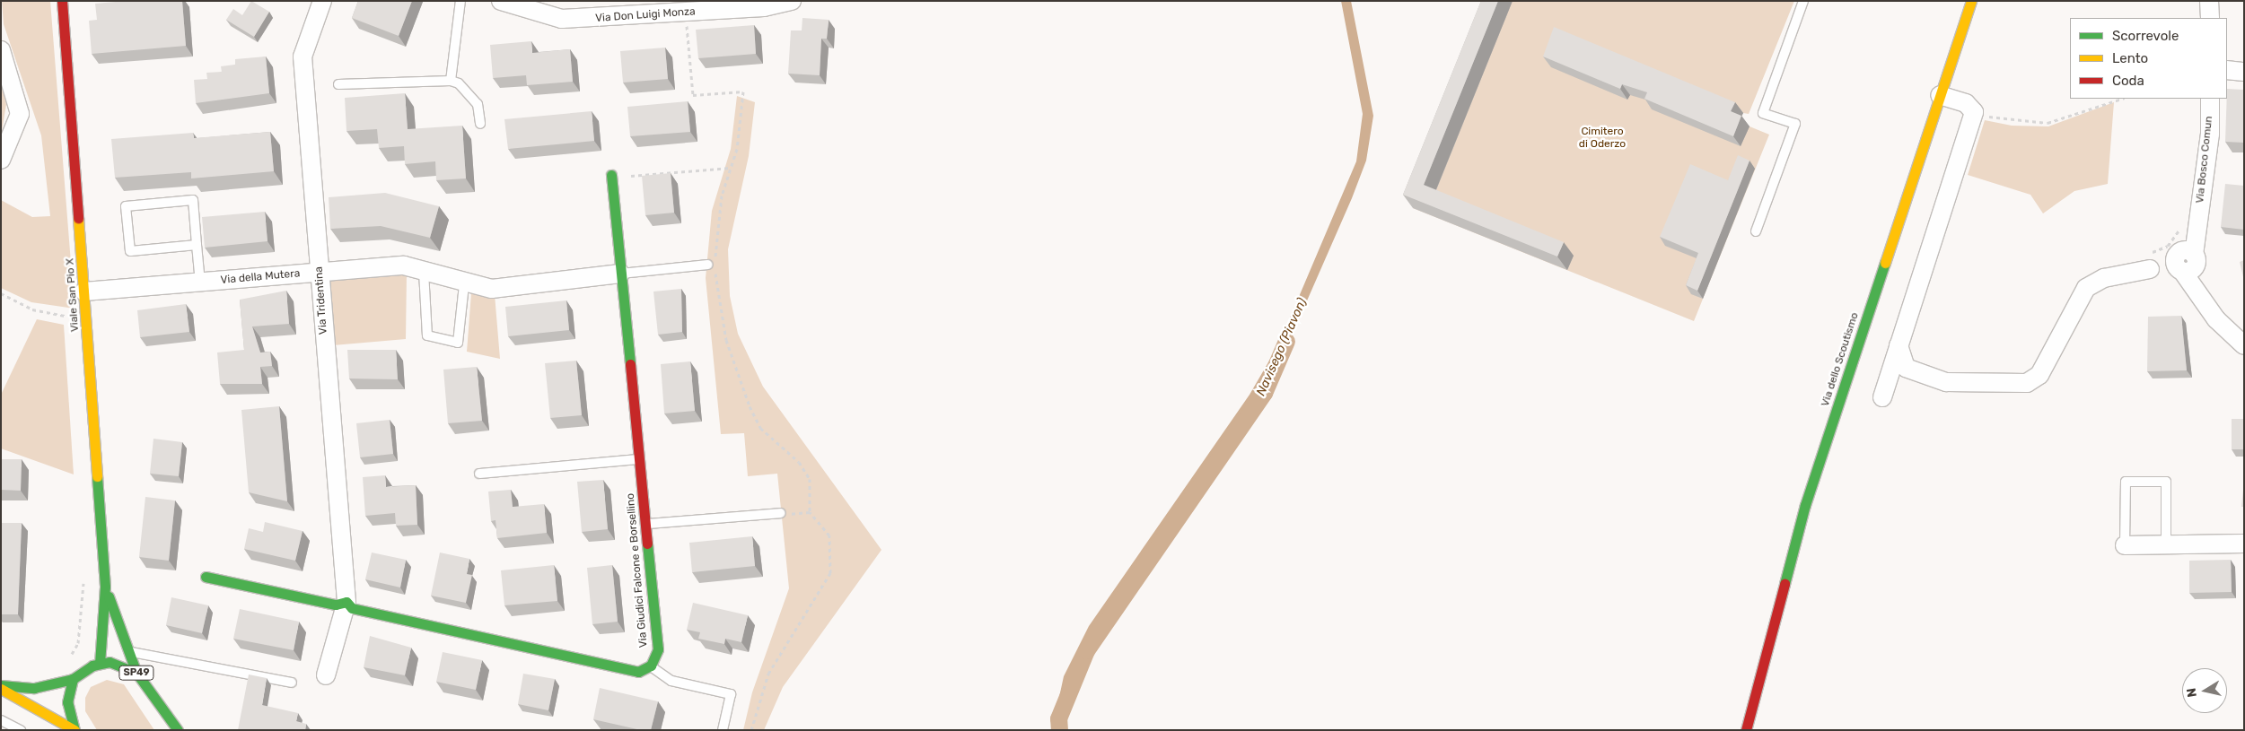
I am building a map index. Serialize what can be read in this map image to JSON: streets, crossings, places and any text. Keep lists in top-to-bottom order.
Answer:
{
  "streets": {
    "street": [
      "Via Don Luigi Monza",
      "Via Bosco Comun",
      "Via della Mutera",
      "Viale San Pio X",
      "Via Tridentina",
      "Via dello Scoutismo",
      "Via Giudici Falcone e Borsellino",
      "SP49"
    ]
  },
  "crossings": [
    ["Via della Mutera", "Viale San Pio X"],
    ["Via della Mutera", "Via Tridentina"],
    ["Via della Mutera", "Via Giudici Falcone e Borsellino"],
    ["Viale San Pio X", "SP49"]
  ],
  "water": ["Navisego (Piavon)"],
  "parks": ["Cimitero di Oderzo"],
  "legend": ["Scorrevole", "Lento", "Coda"],
  "north": "left"
}
